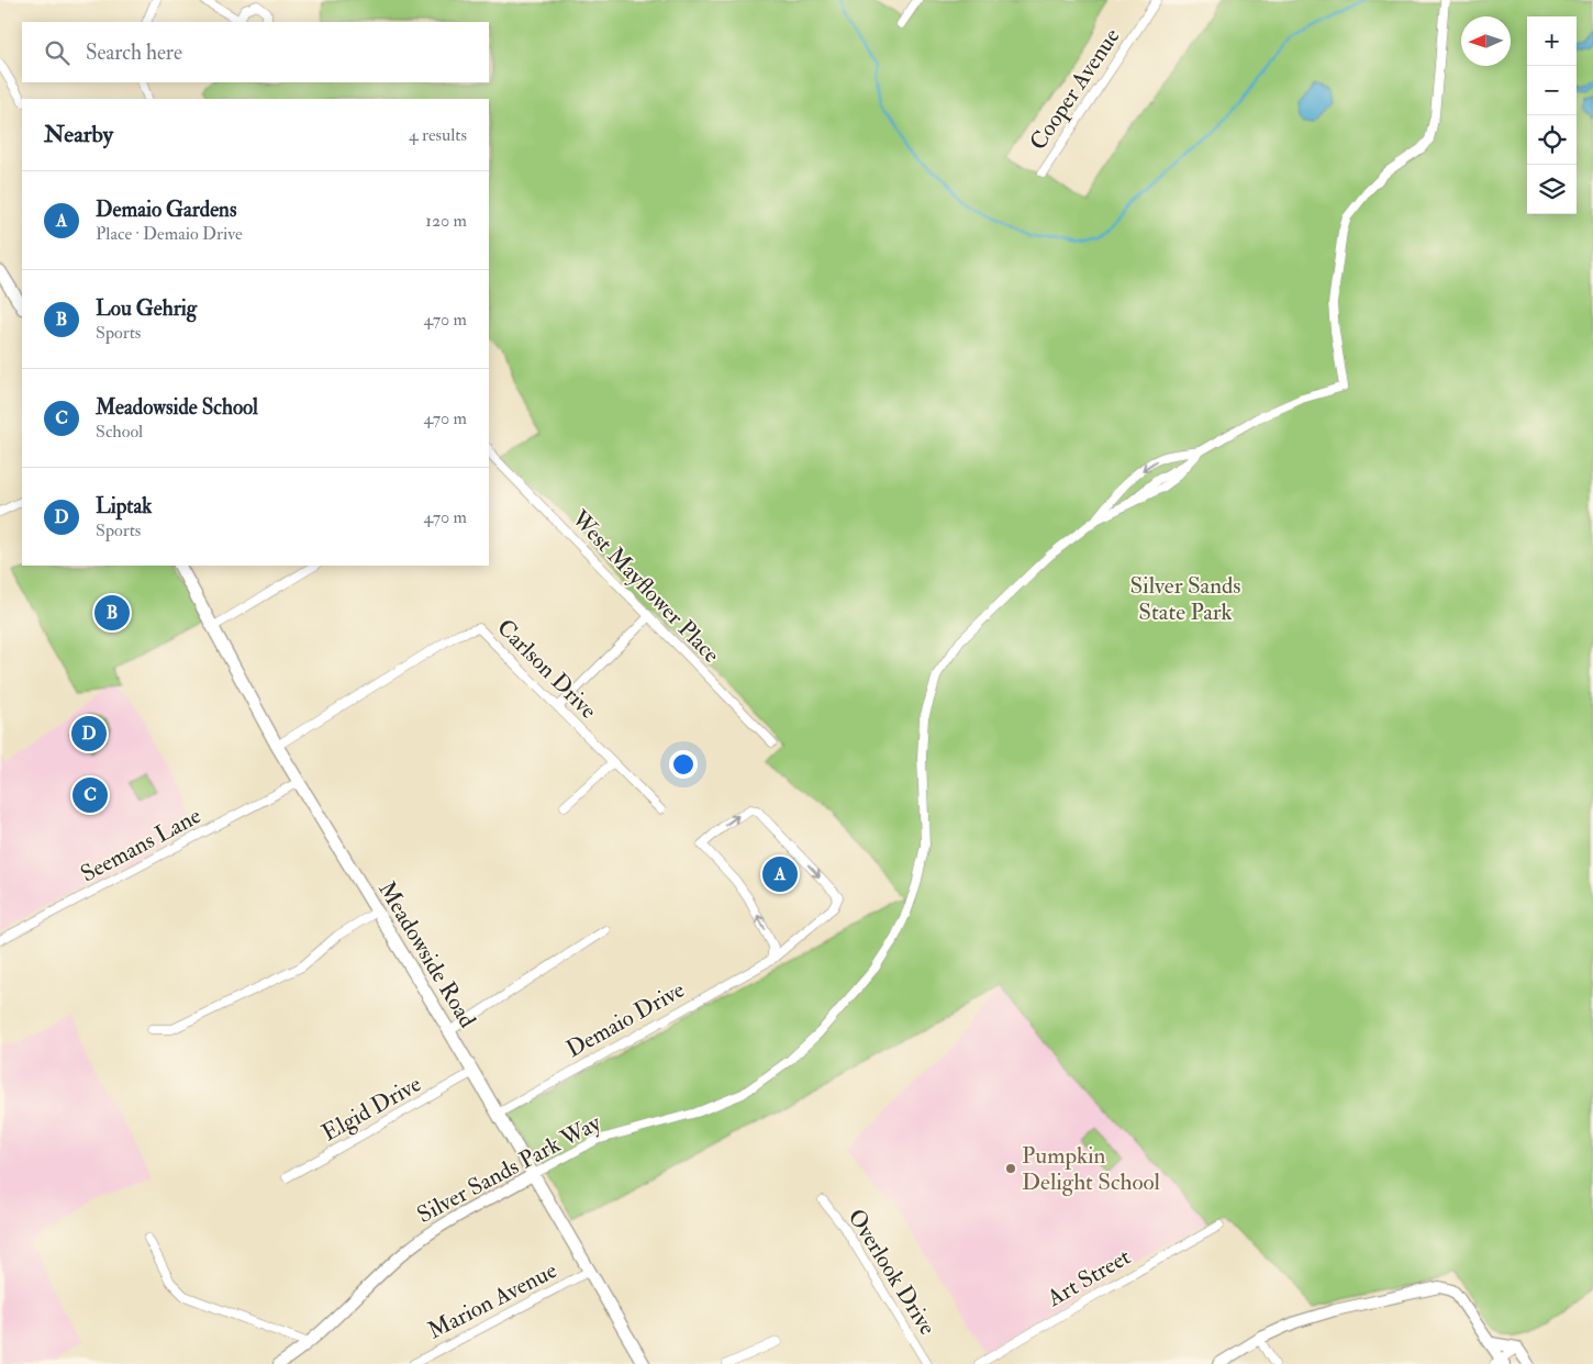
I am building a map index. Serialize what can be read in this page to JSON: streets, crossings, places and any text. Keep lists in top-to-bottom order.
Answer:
{
  "streets": {
    "main road": ["Meadowside Road"],
    "street": [
      "Cooper Avenue",
      "West Mayflower Place",
      "Carlson Drive",
      "Seemans Lane",
      "Demaio Drive",
      "Elgid Drive",
      "Silver Sands Park Way",
      "Overlook Drive",
      "Art Street",
      "Marion Avenue"
    ]
  },
  "crossings": [
    ["Carlson Drive", "Meadowside Road"],
    ["Seemans Lane", "Meadowside Road"],
    ["Meadowside Road", "Demaio Drive"],
    ["Meadowside Road", "Elgid Drive"],
    ["Meadowside Road", "Silver Sands Park Way"],
    ["Meadowside Road", "Marion Avenue"]
  ],
  "parks": ["Silver Sands State Park"],
  "places": ["Pumpkin Delight School"],
  "north": "left",
  "page": {
    "map_buttons": ["+", "−"],
    "search": "Search here",
    "heading": ["Nearby", "4 results"],
    "list": [
      {
        "mark": "A",
        "name": "Demaio Gardens",
        "note": "Place · Demaio Drive",
        "value": "120 m"
      },
      {
        "mark": "B",
        "name": "Lou Gehrig",
        "note": "Sports",
        "value": "470 m"
      },
      {
        "mark": "C",
        "name": "Meadowside School",
        "note": "School",
        "value": "470 m"
      },
      {
        "mark": "D",
        "name": "Liptak",
        "note": "Sports",
        "value": "470 m"
      }
    ],
    "pins": [
      "B",
      "D",
      "C",
      "A"
    ]
  }
}
